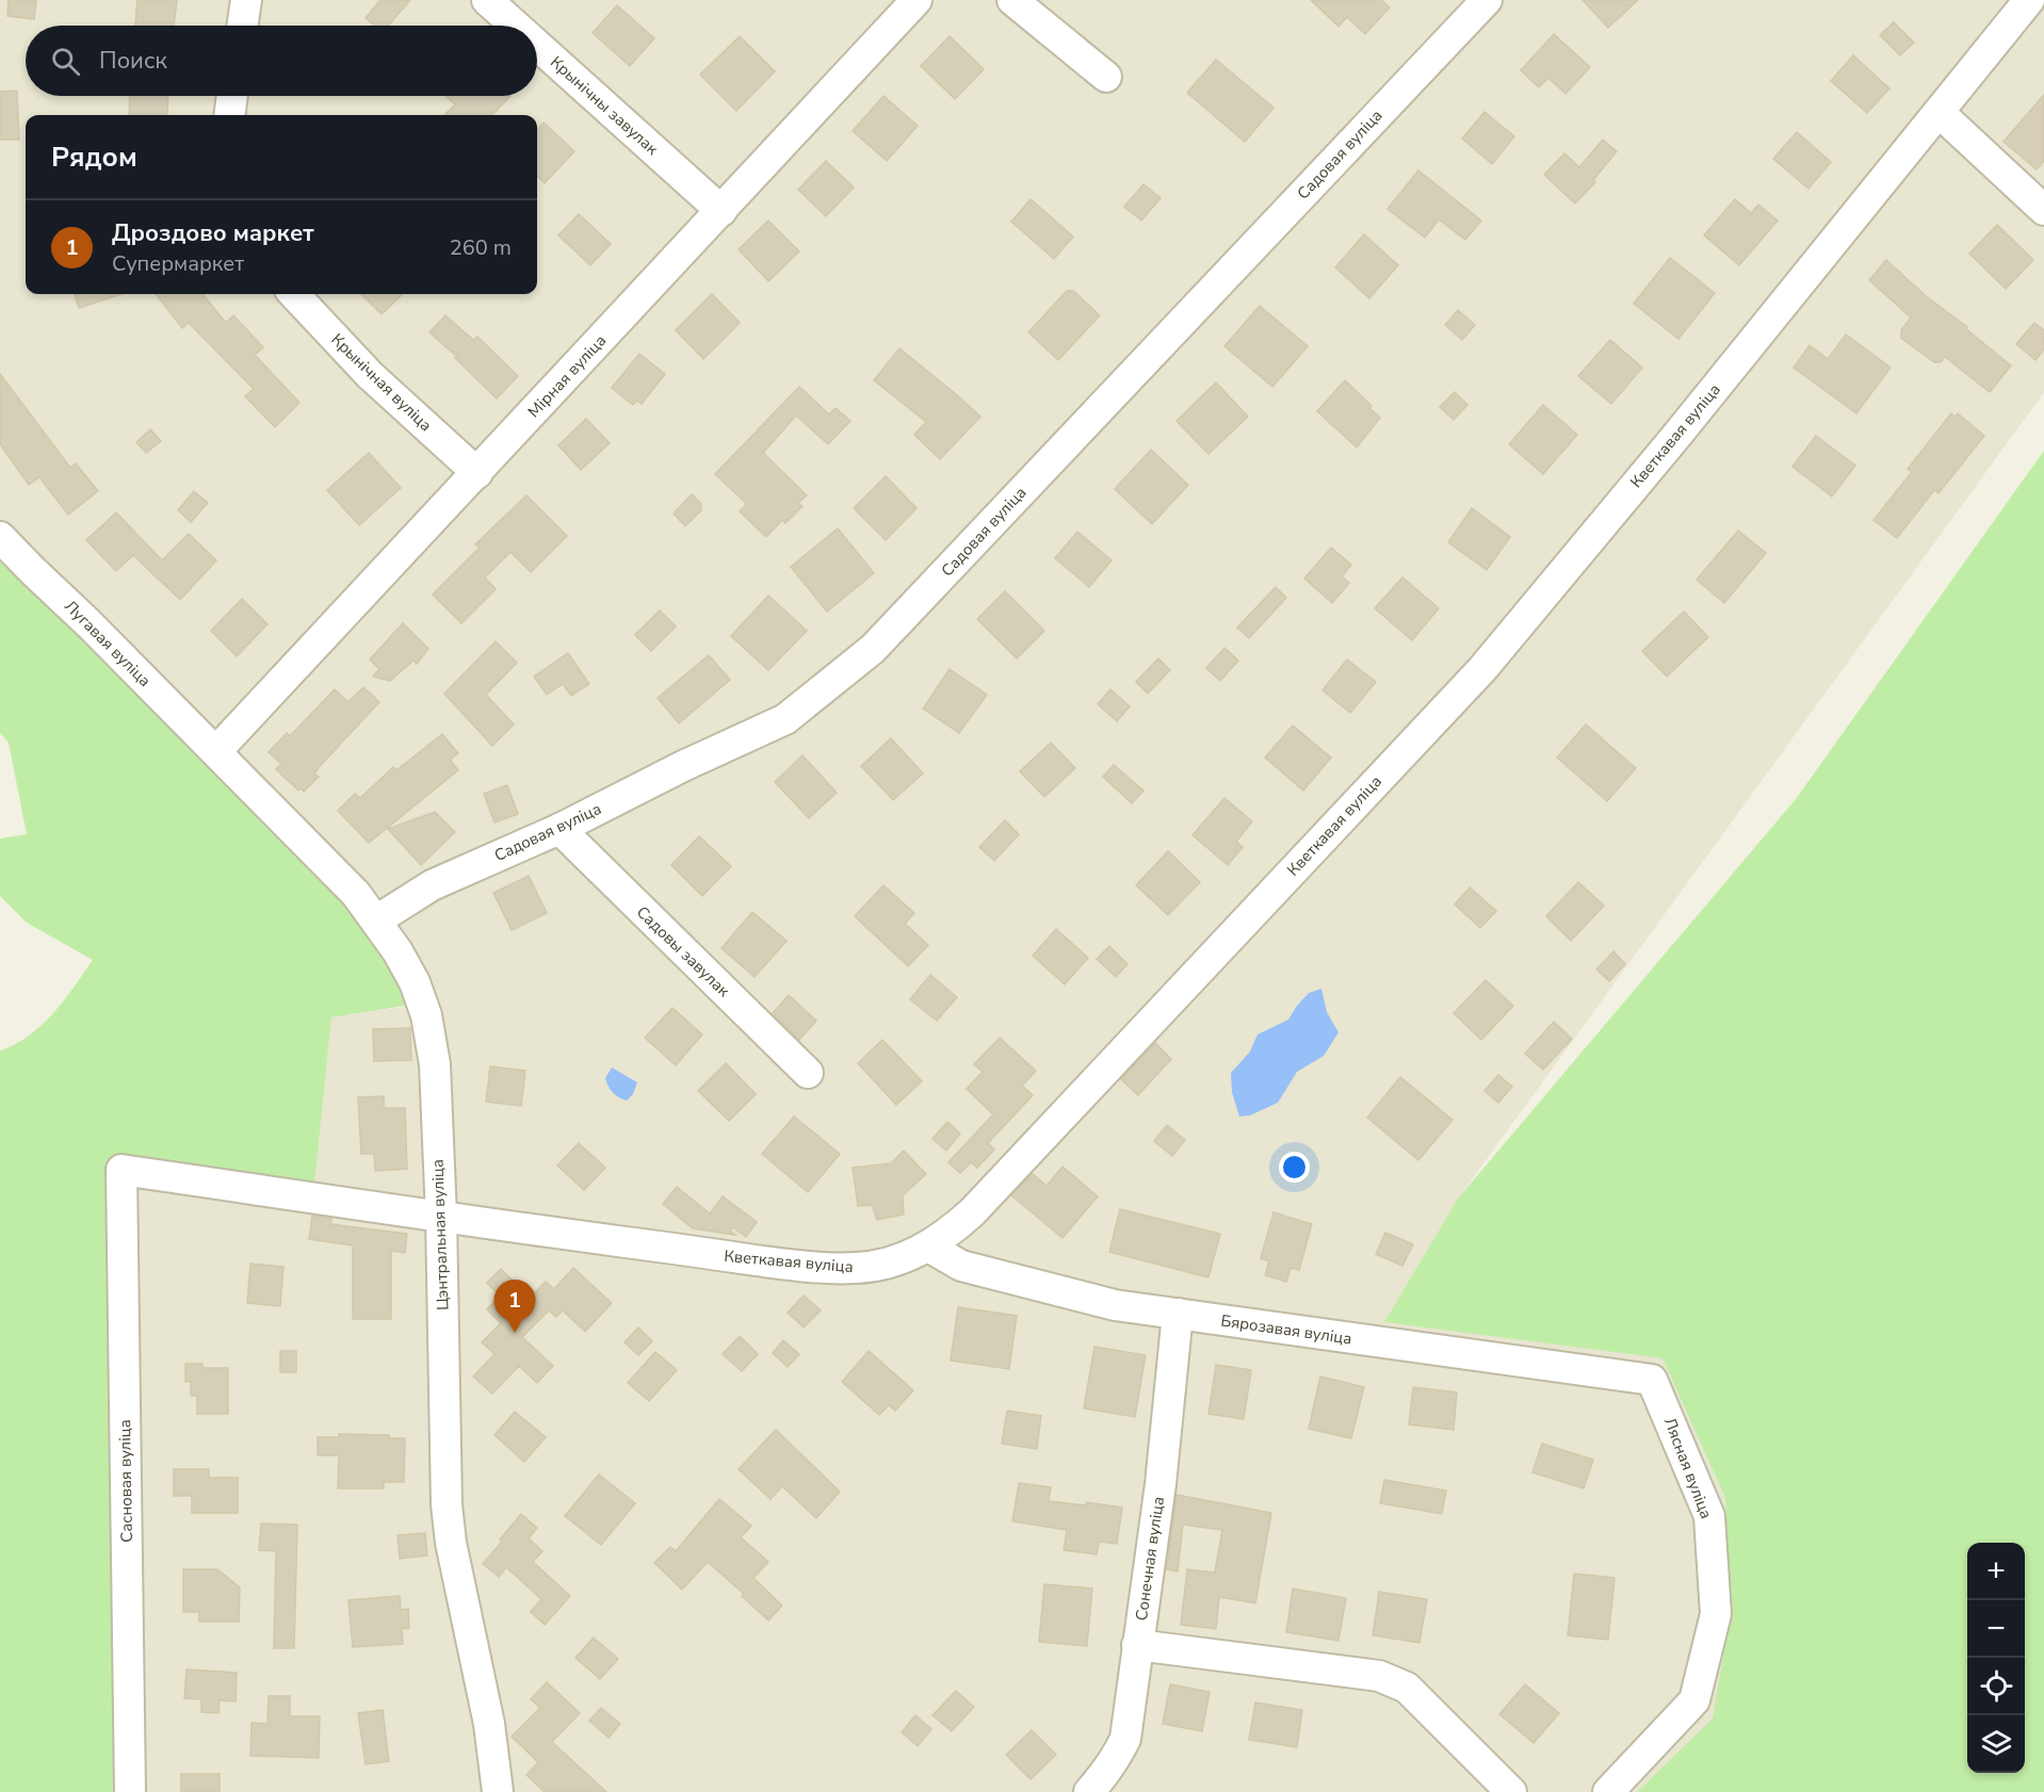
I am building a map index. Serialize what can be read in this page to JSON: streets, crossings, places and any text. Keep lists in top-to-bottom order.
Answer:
{
  "streets": {
    "street": [
      "Крынічны завулак",
      "Садовая вуліца",
      "Мірная вуліца",
      "Крынічная вуліца",
      "Кветкавая вуліца",
      "Лугавая вуліца",
      "Садовы завулак",
      "Цэнтральная вуліца",
      "Бярозавая вуліца",
      "Лясная вуліца",
      "Сасновая вуліца",
      "Сонечная вуліца"
    ]
  },
  "crossings": [
    ["Крынічны завулак", "Мірная вуліца"],
    ["Садовая вуліца", "Садовы завулак"],
    ["Садовая вуліца", "Цэнтральная вуліца"],
    ["Мірная вуліца", "Крынічная вуліца"],
    ["Мірная вуліца", "Лугавая вуліца"],
    ["Мірная вуліца", "Цэнтральная вуліца"],
    ["Кветкавая вуліца", "Цэнтральная вуліца"],
    ["Кветкавая вуліца", "Бярозавая вуліца"],
    ["Кветкавая вуліца", "Сасновая вуліца"],
    ["Лугавая вуліца", "Цэнтральная вуліца"],
    ["Бярозавая вуліца", "Лясная вуліца"],
    ["Бярозавая вуліца", "Сонечная вуліца"]
  ],
  "page": {
    "search": "Поиск",
    "heading": "Рядом",
    "list": [
      {
        "mark": "1",
        "name": "Дроздово маркет",
        "note": "Супермаркет",
        "value": "260 m"
      }
    ],
    "pins": "1",
    "map_buttons": ["+", "−"]
  }
}
